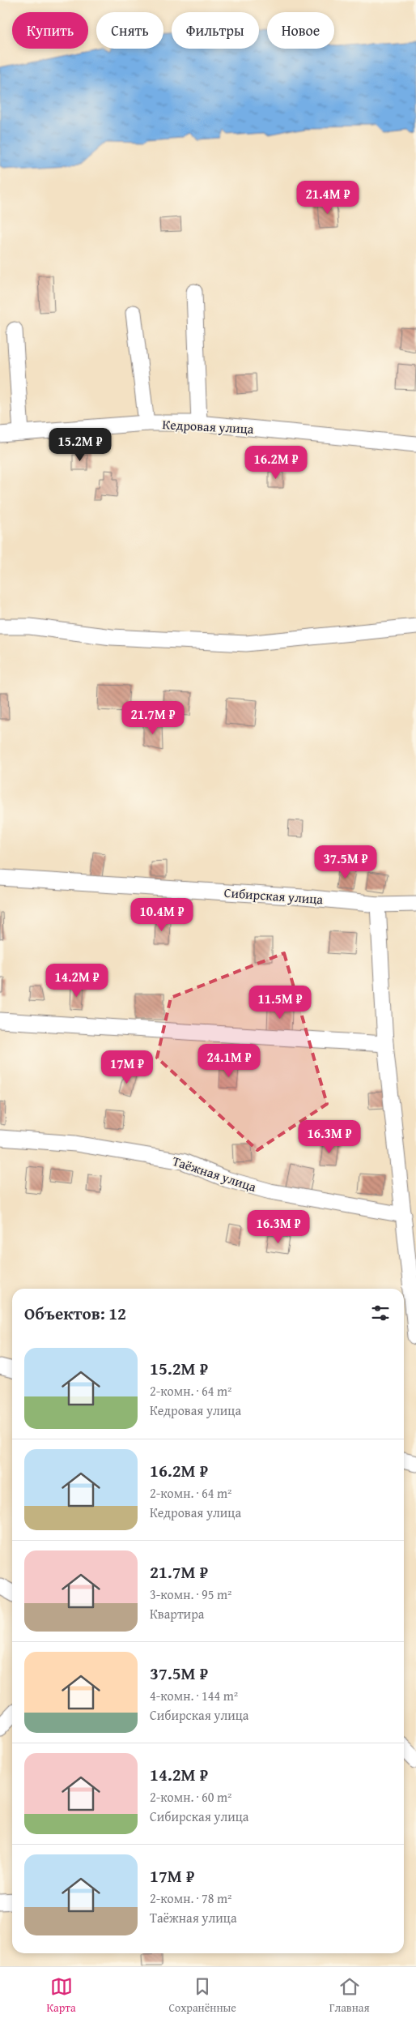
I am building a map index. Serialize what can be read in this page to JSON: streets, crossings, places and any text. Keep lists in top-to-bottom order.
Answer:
{
  "streets": {
    "street": ["Кедровая улица", "Сибирская улица", "Таёжная улица"]
  },
  "page": {
    "chip": [
      "Купить",
      "Снять",
      "Фильтры",
      "Новое"
    ],
    "price": [
      "21.4M ₽",
      "15.2M ₽",
      "16.2M ₽",
      "21.7M ₽",
      "37.5M ₽",
      "10.4M ₽",
      "14.2M ₽",
      "11.5M ₽",
      "24.1M ₽",
      "17M ₽",
      "16.3M ₽",
      "16.3M ₽"
    ],
    "heading": "Объектов: 12",
    "list": [
      {
        "name": "15.2M ₽",
        "note": "2-комн. · 64 m² · Кедровая улица"
      },
      {
        "name": "16.2M ₽",
        "note": "2-комн. · 64 m² · Кедровая улица"
      },
      {
        "name": "21.7M ₽",
        "note": "3-комн. · 95 m² · Квартира"
      },
      {
        "name": "37.5M ₽",
        "note": "4-комн. · 144 m² · Сибирская улица"
      },
      {
        "name": "14.2M ₽",
        "note": "2-комн. · 60 m² · Сибирская улица"
      },
      {
        "name": "17M ₽",
        "note": "2-комн. · 78 m² · Таёжная улица"
      }
    ],
    "tabs": ["Карта", "Сохранённые", "Главная"]
  }
}
